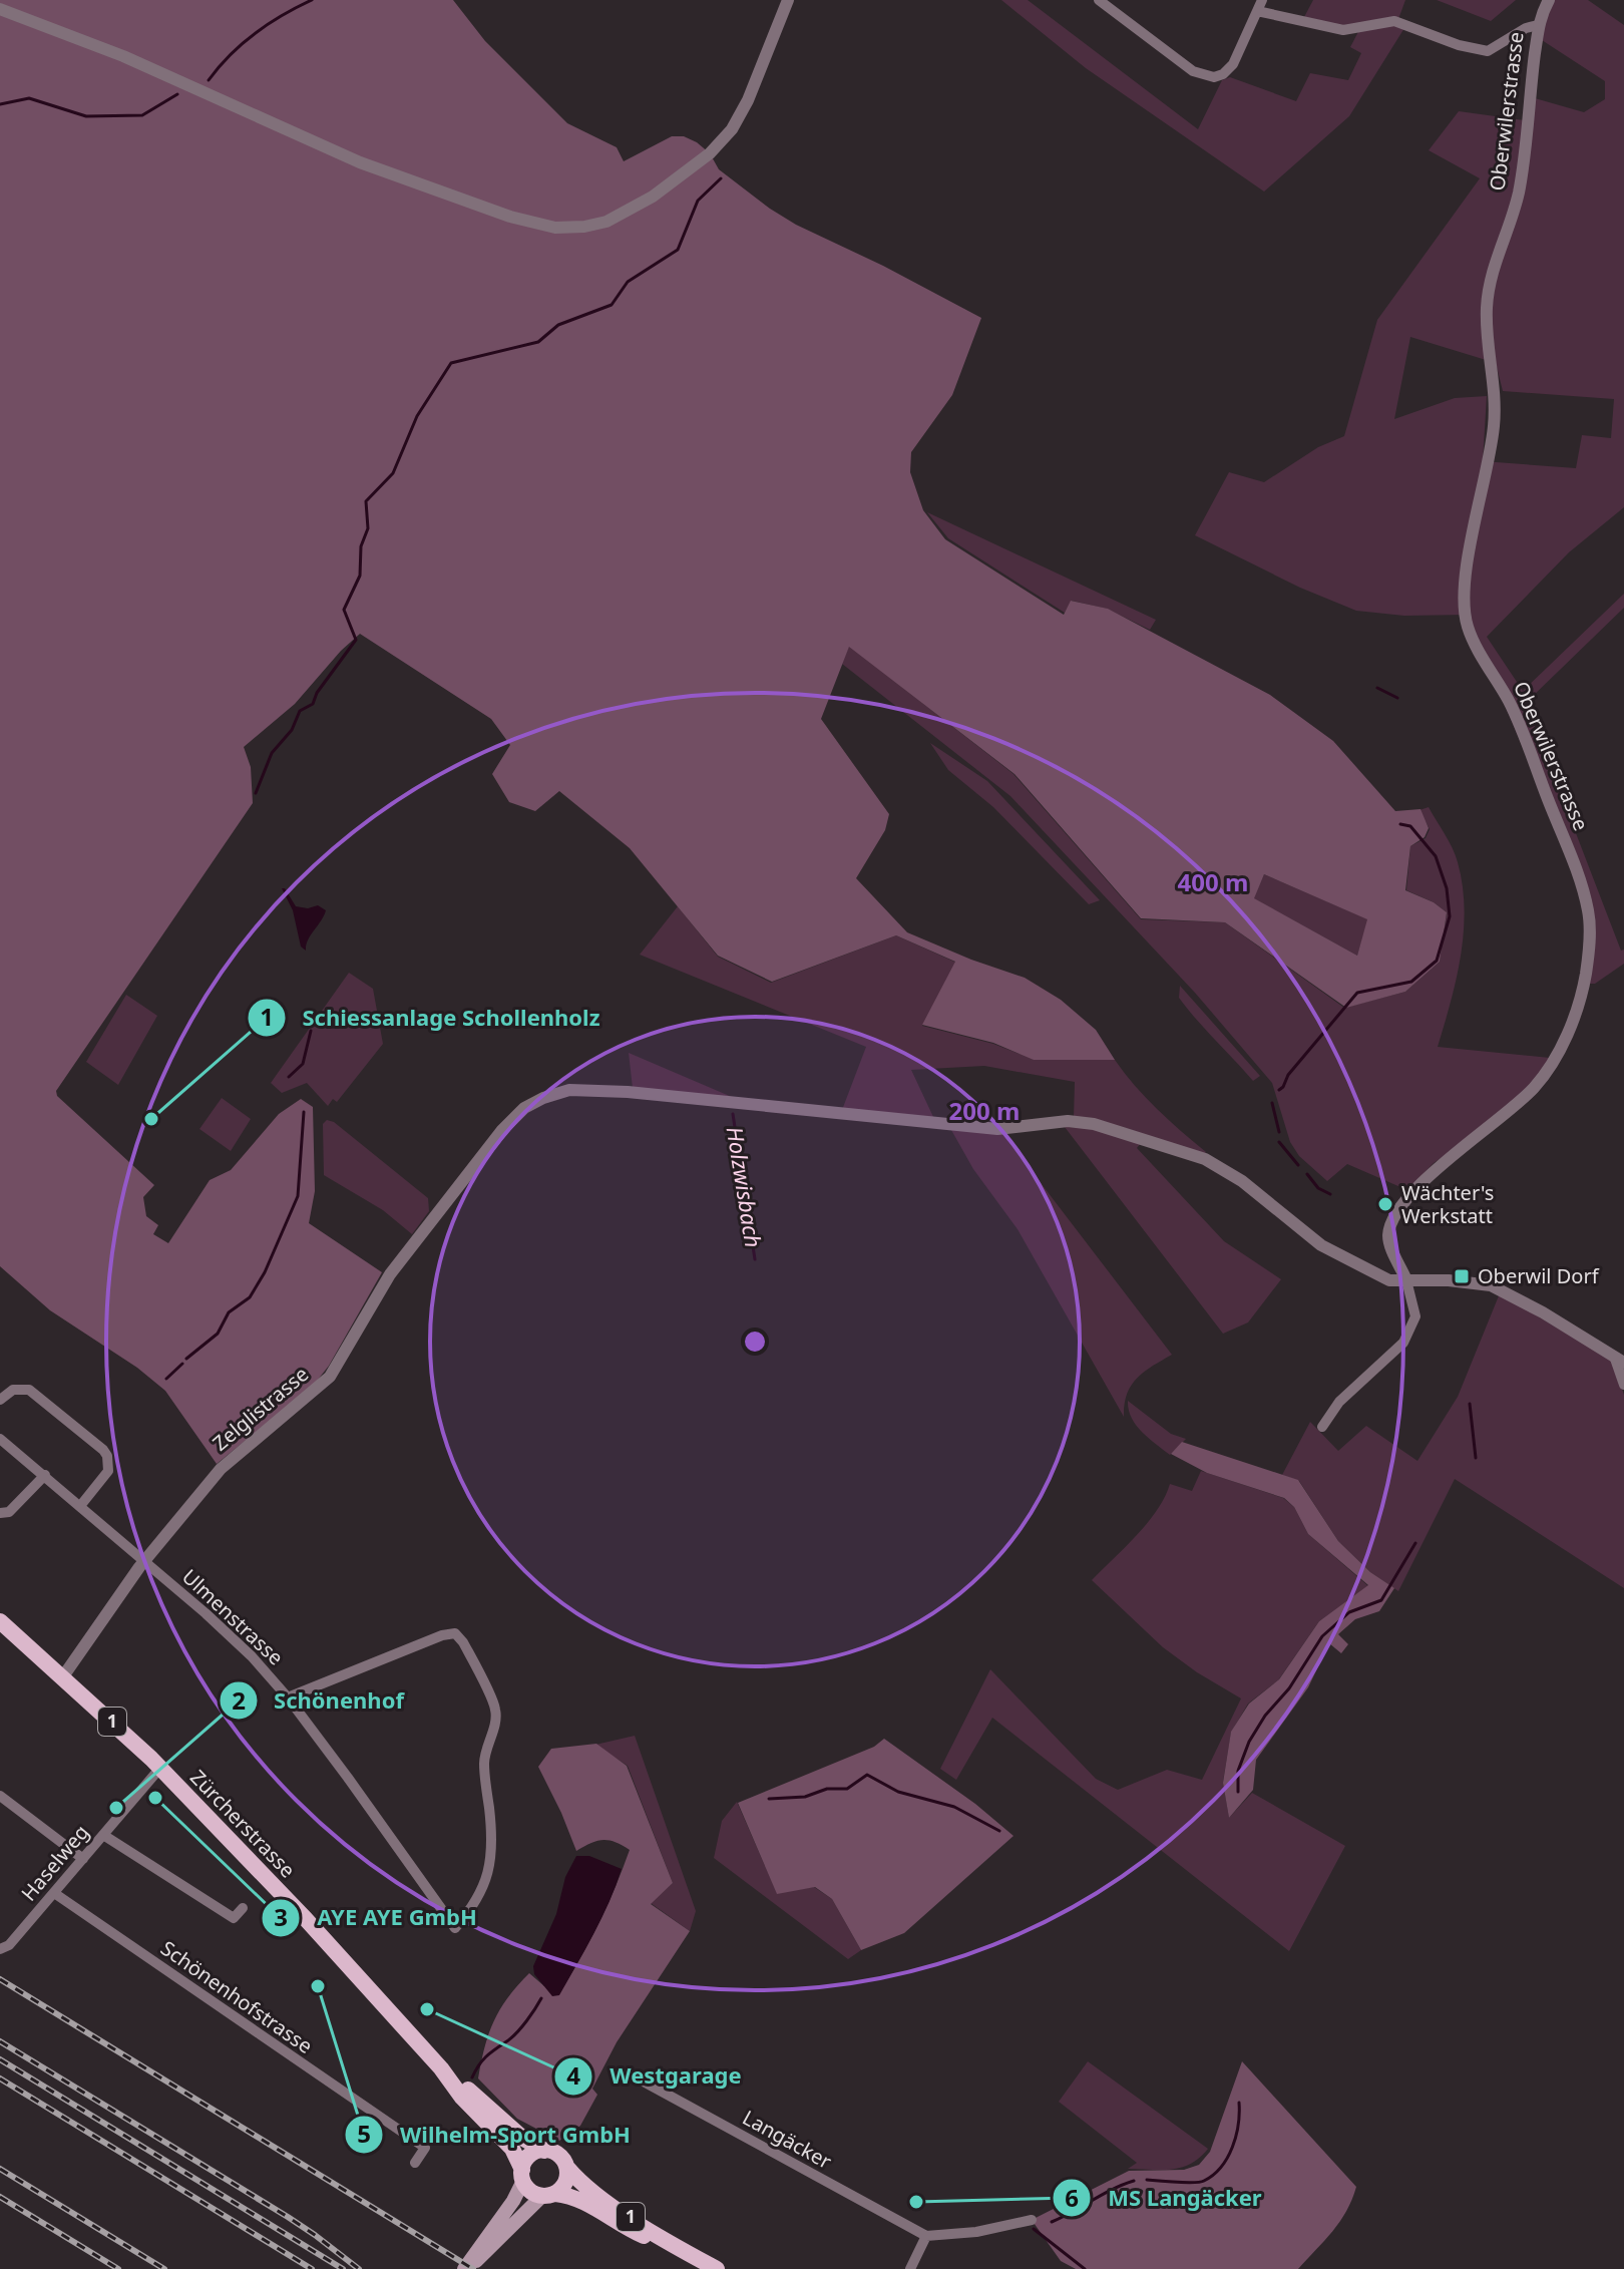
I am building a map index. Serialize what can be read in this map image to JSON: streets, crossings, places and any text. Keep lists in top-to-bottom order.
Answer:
{
  "streets": {
    "main road": ["1", "Zürcherstrasse"],
    "street": [
      "Oberwilerstrasse",
      "Zelglistrasse",
      "Ulmenstrasse",
      "Haselweg",
      "Schönenhofstrasse",
      "Langäcker"
    ]
  },
  "crossings": [
    ["Oberwilerstrasse", "Zelglistrasse"],
    ["Zelglistrasse", "Ulmenstrasse"],
    ["Zelglistrasse", "Zürcherstrasse"],
    ["1", "Zürcherstrasse"],
    ["Zürcherstrasse", "Haselweg"],
    ["Haselweg", "Schönenhofstrasse"]
  ],
  "water": ["Holzwisbach"],
  "places": {
    "other": [
      "Schiessanlage Schollenholz",
      "Wächter's Werkstatt",
      "AYE AYE GmbH",
      "Schönenhof",
      "Wilhelm-Sport GmbH",
      "Westgarage",
      "MS Langäcker"
    ],
    "transit": ["Oberwil Dorf"]
  },
  "rings": ["400 m", "200 m"]
}
